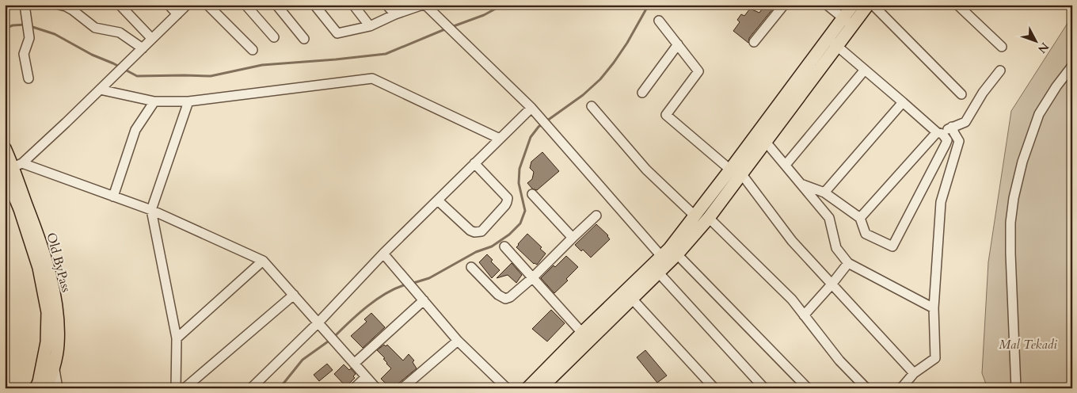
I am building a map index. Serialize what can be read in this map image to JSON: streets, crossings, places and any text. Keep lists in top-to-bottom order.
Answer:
{
  "streets": {
    "main road": ["Old ByPass"]
  },
  "parks": ["Mal Tekadi"],
  "north": "bottom right"
}
